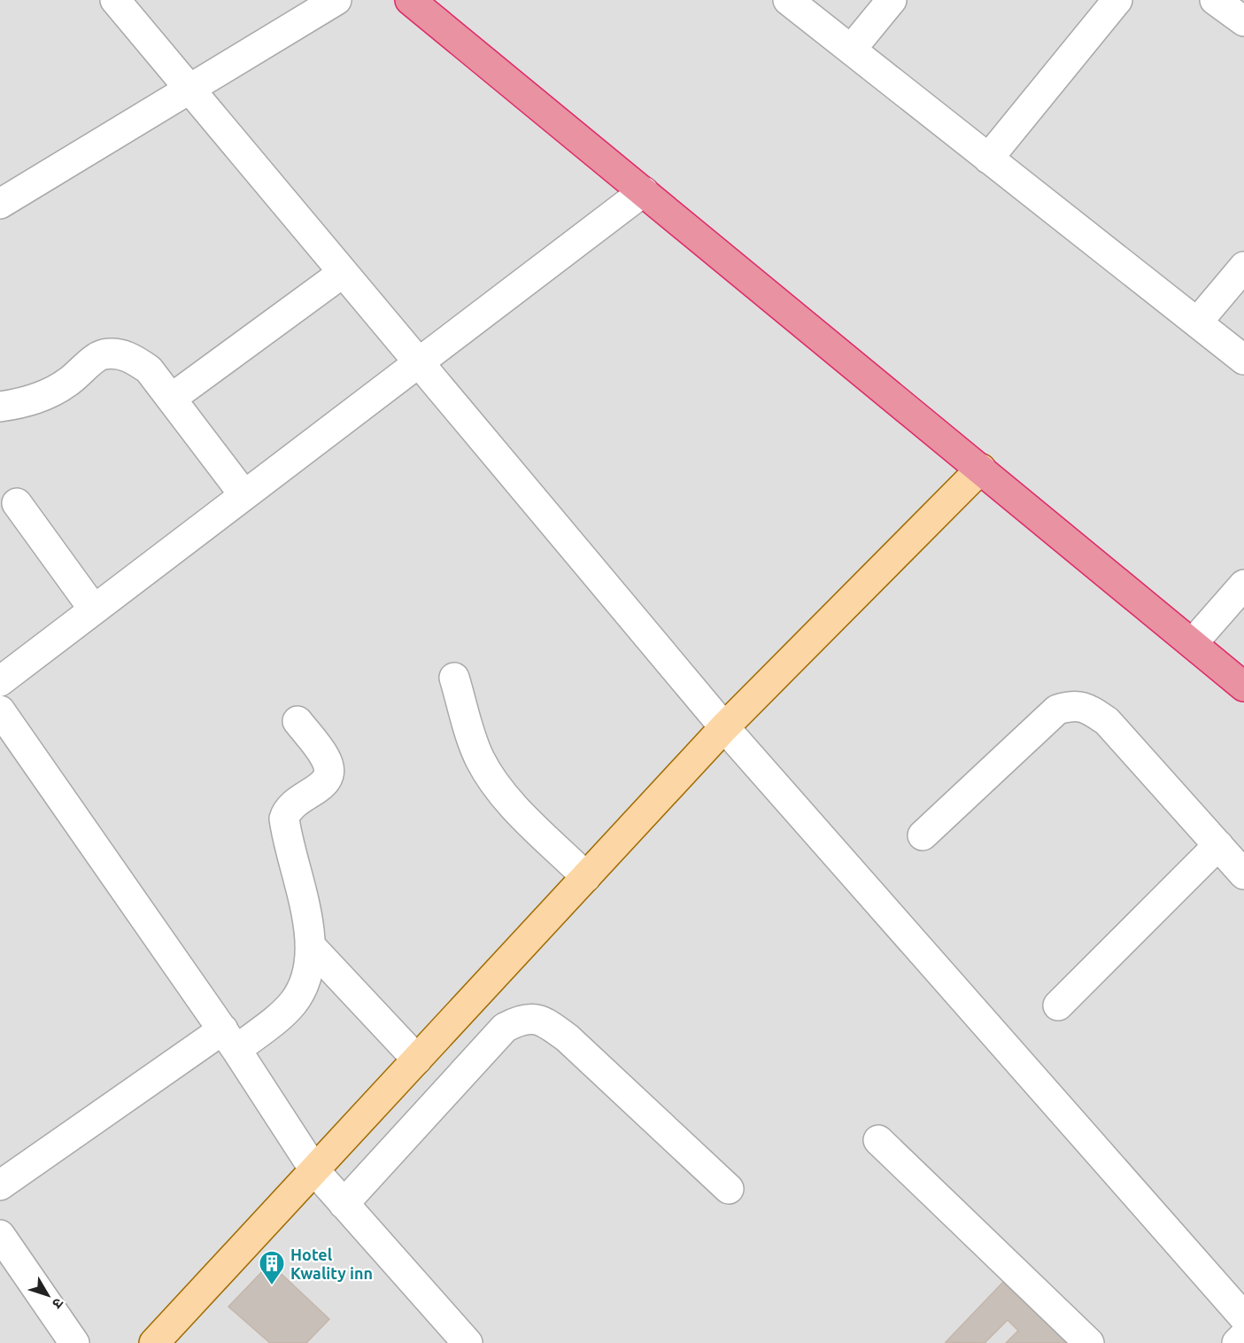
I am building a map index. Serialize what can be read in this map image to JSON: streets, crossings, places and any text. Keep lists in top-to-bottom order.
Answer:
{
  "places": {
    "building": ["Hotel Kwality inn"]
  },
  "north": "bottom right"
}
